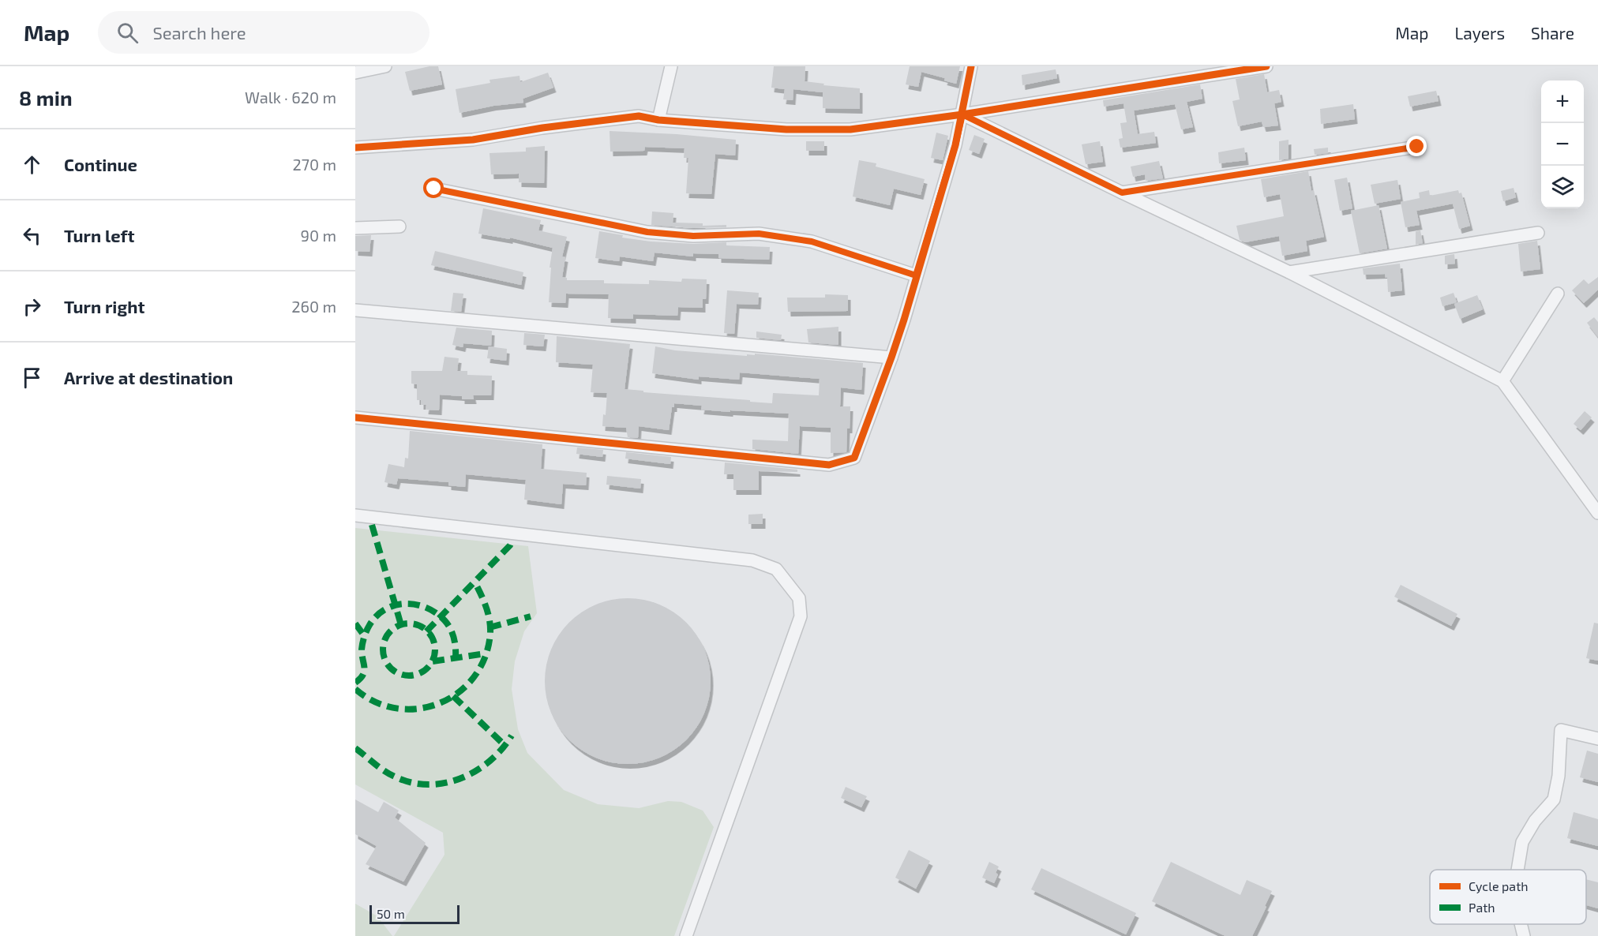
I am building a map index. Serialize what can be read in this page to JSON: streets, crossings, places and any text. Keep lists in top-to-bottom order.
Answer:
{
  "legend": ["Cycle path", "Path"],
  "scale_bar": "50 m",
  "page": {
    "header": "Map",
    "search": "Search here",
    "nav": ["Map", "Layers", "Share"],
    "heading": ["8 min", "Walk · 620 m"],
    "map_buttons": ["+", "−"],
    "list": [
      ["Continue", "270 m"],
      ["Turn left", "90 m"],
      ["Turn right", "260 m"],
      "Arrive at destination"
    ],
    "scale": "50 m"
  }
}
